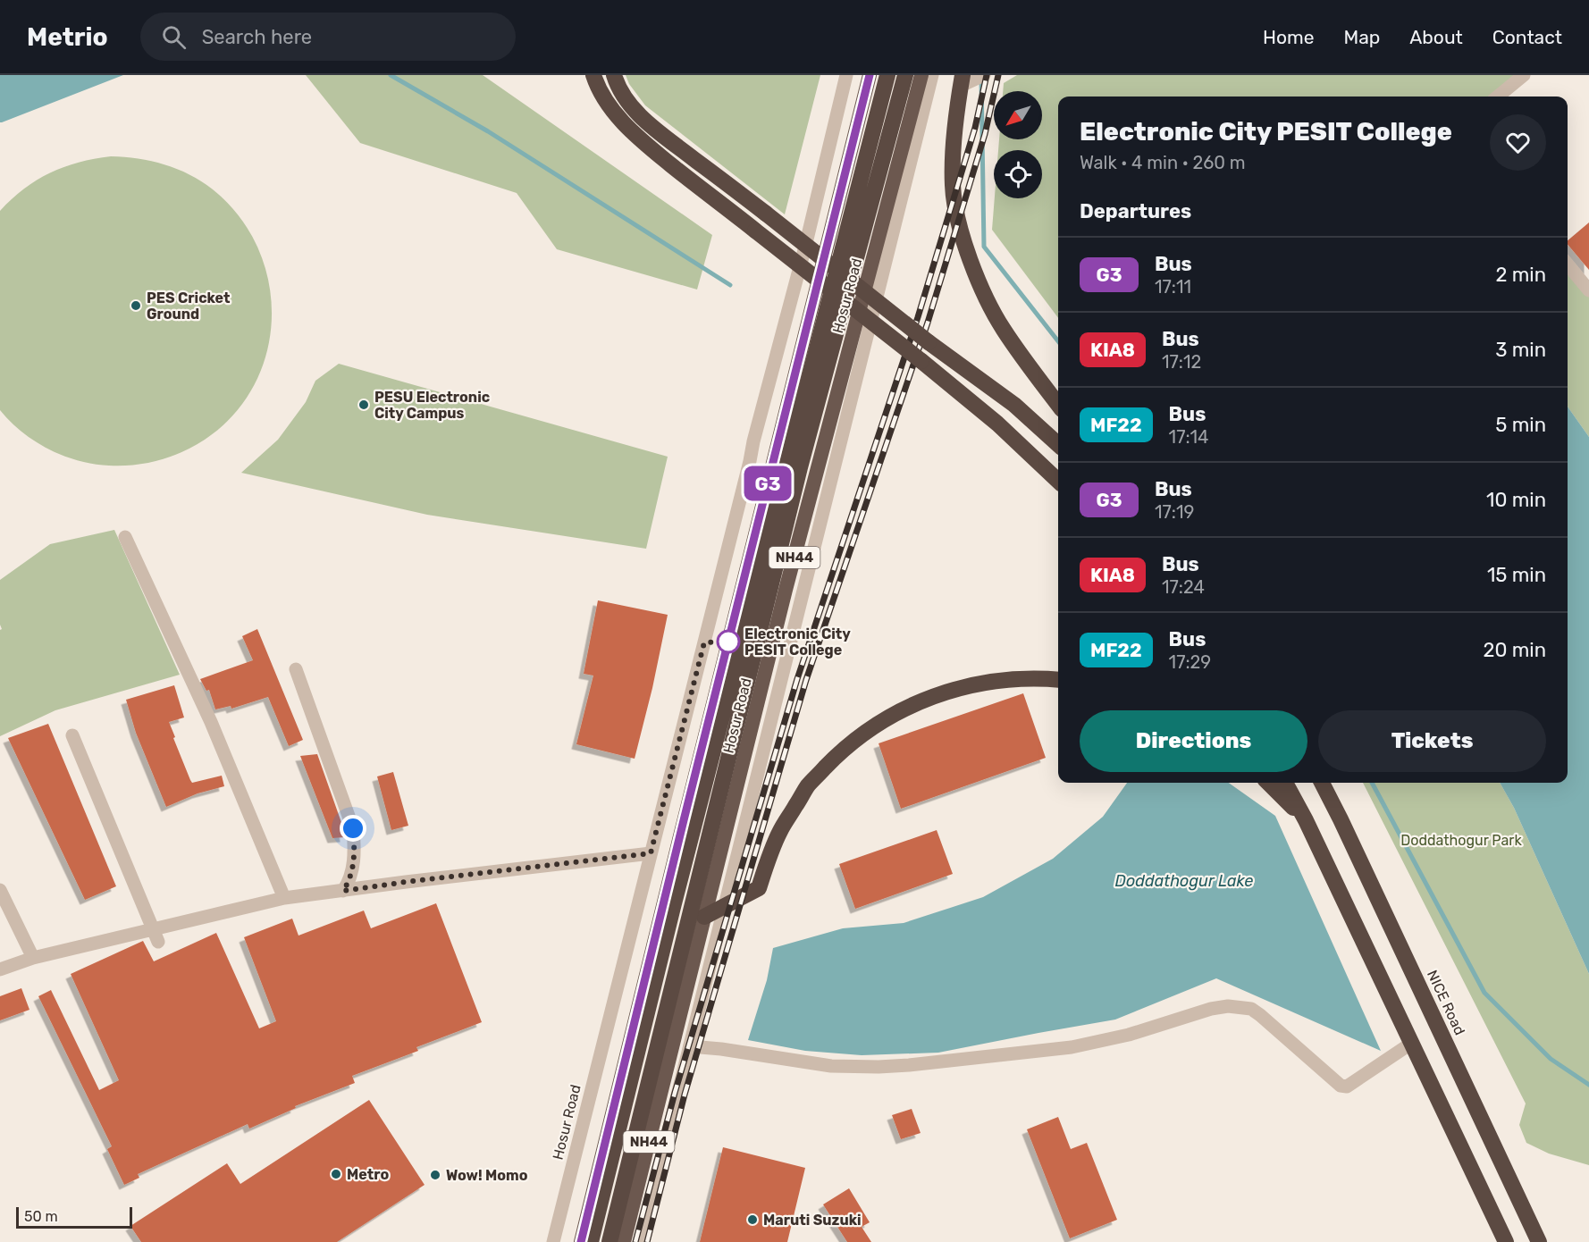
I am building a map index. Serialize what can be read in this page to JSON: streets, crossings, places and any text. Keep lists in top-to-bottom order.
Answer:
{
  "streets": {
    "highway": ["Hosur Road", "NH44", "NICE Road"]
  },
  "water": ["Doddathogur Lake"],
  "parks": ["Doddathogur Park"],
  "places": [
    "PES Cricket Ground",
    "PESU Electronic City Campus",
    "Electronic City PESIT College",
    "Metro",
    "Wow! Momo",
    "Maruti Suzuki"
  ],
  "lines": ["bus line G3"],
  "scale_bar": "50 m",
  "north": "bottom left",
  "page": {
    "header": "Metrio",
    "search": "Search here",
    "nav": [
      "Home",
      "Map",
      "About",
      "Contact"
    ],
    "on_map": "G3",
    "heading": [
      ["Electronic City PESIT College", "Walk · 4 min · 260 m"],
      "Departures"
    ],
    "list": [
      {
        "mark": "G3",
        "name": "Bus",
        "note": "17:11",
        "value": "2 min"
      },
      {
        "mark": "KIA8",
        "name": "Bus",
        "note": "17:12",
        "value": "3 min"
      },
      {
        "mark": "MF22",
        "name": "Bus",
        "note": "17:14",
        "value": "5 min"
      },
      {
        "mark": "G3",
        "name": "Bus",
        "note": "17:19",
        "value": "10 min"
      },
      {
        "mark": "KIA8",
        "name": "Bus",
        "note": "17:24",
        "value": "15 min"
      },
      {
        "mark": "MF22",
        "name": "Bus",
        "note": "17:29",
        "value": "20 min"
      }
    ],
    "buttons": ["Directions", "Tickets"],
    "scale": "50 m"
  }
}
